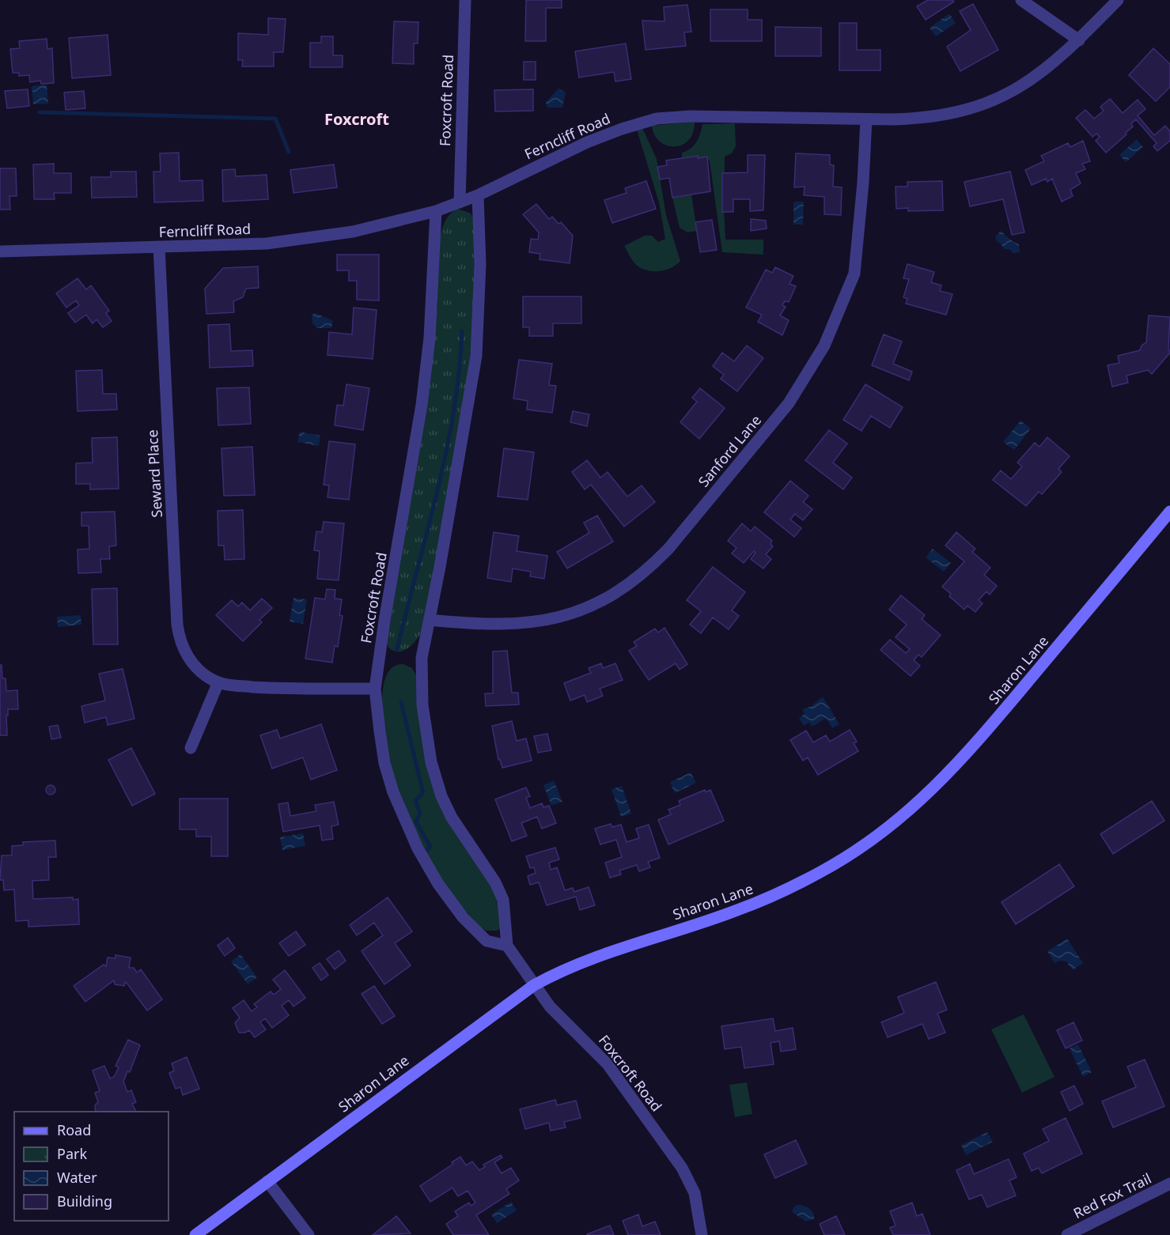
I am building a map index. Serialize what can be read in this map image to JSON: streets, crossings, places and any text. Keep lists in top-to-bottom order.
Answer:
{
  "streets": {
    "main road": ["Sharon Lane"],
    "street": [
      "Foxcroft Road",
      "Ferncliff Road",
      "Sanford Lane",
      "Seward Place",
      "Red Fox Trail"
    ]
  },
  "crossings": [
    ["Foxcroft Road", "Ferncliff Road"],
    ["Foxcroft Road", "Sanford Lane"],
    ["Foxcroft Road", "Seward Place"],
    ["Foxcroft Road", "Sharon Lane"],
    ["Ferncliff Road", "Sanford Lane"],
    ["Ferncliff Road", "Seward Place"]
  ],
  "districts": ["Foxcroft"],
  "legend": [
    "Road",
    "Park",
    "Water",
    "Building"
  ]
}
